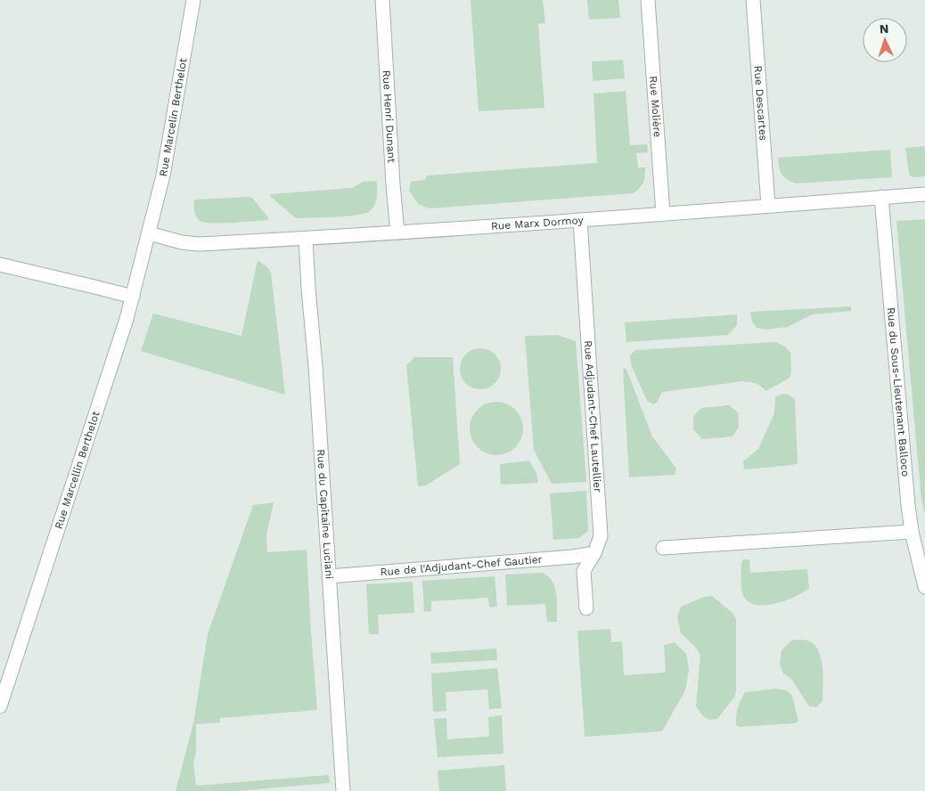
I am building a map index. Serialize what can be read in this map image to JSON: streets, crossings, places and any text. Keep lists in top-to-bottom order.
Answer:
{
  "streets": {
    "street": [
      "Rue Descartes",
      "Rue Molière",
      "Rue Marcelin Berthelot",
      "Rue Henri Dunant",
      "Rue Marx Dormoy",
      "Rue du Sous-Lieutenant Balloco",
      "Rue Adjudant-Chef Lautellier",
      "Rue Marcellin Berthelot",
      "Rue du Capitaine Luciani",
      "Rue de l'Adjudant-Chef Gautier"
    ]
  },
  "crossings": [
    ["Rue Descartes", "Rue Marx Dormoy"],
    ["Rue Molière", "Rue Marx Dormoy"],
    ["Rue Marcelin Berthelot", "Rue Marx Dormoy"],
    ["Rue Marcelin Berthelot", "Rue Marcellin Berthelot"],
    ["Rue Henri Dunant", "Rue Marx Dormoy"],
    ["Rue Marx Dormoy", "Rue du Sous-Lieutenant Balloco"],
    ["Rue Marx Dormoy", "Rue Adjudant-Chef Lautellier"],
    ["Rue Marx Dormoy", "Rue Marcellin Berthelot"],
    ["Rue Marx Dormoy", "Rue du Capitaine Luciani"],
    ["Rue Adjudant-Chef Lautellier", "Rue de l'Adjudant-Chef Gautier"],
    ["Rue du Capitaine Luciani", "Rue de l'Adjudant-Chef Gautier"]
  ],
  "north": "top"
}
